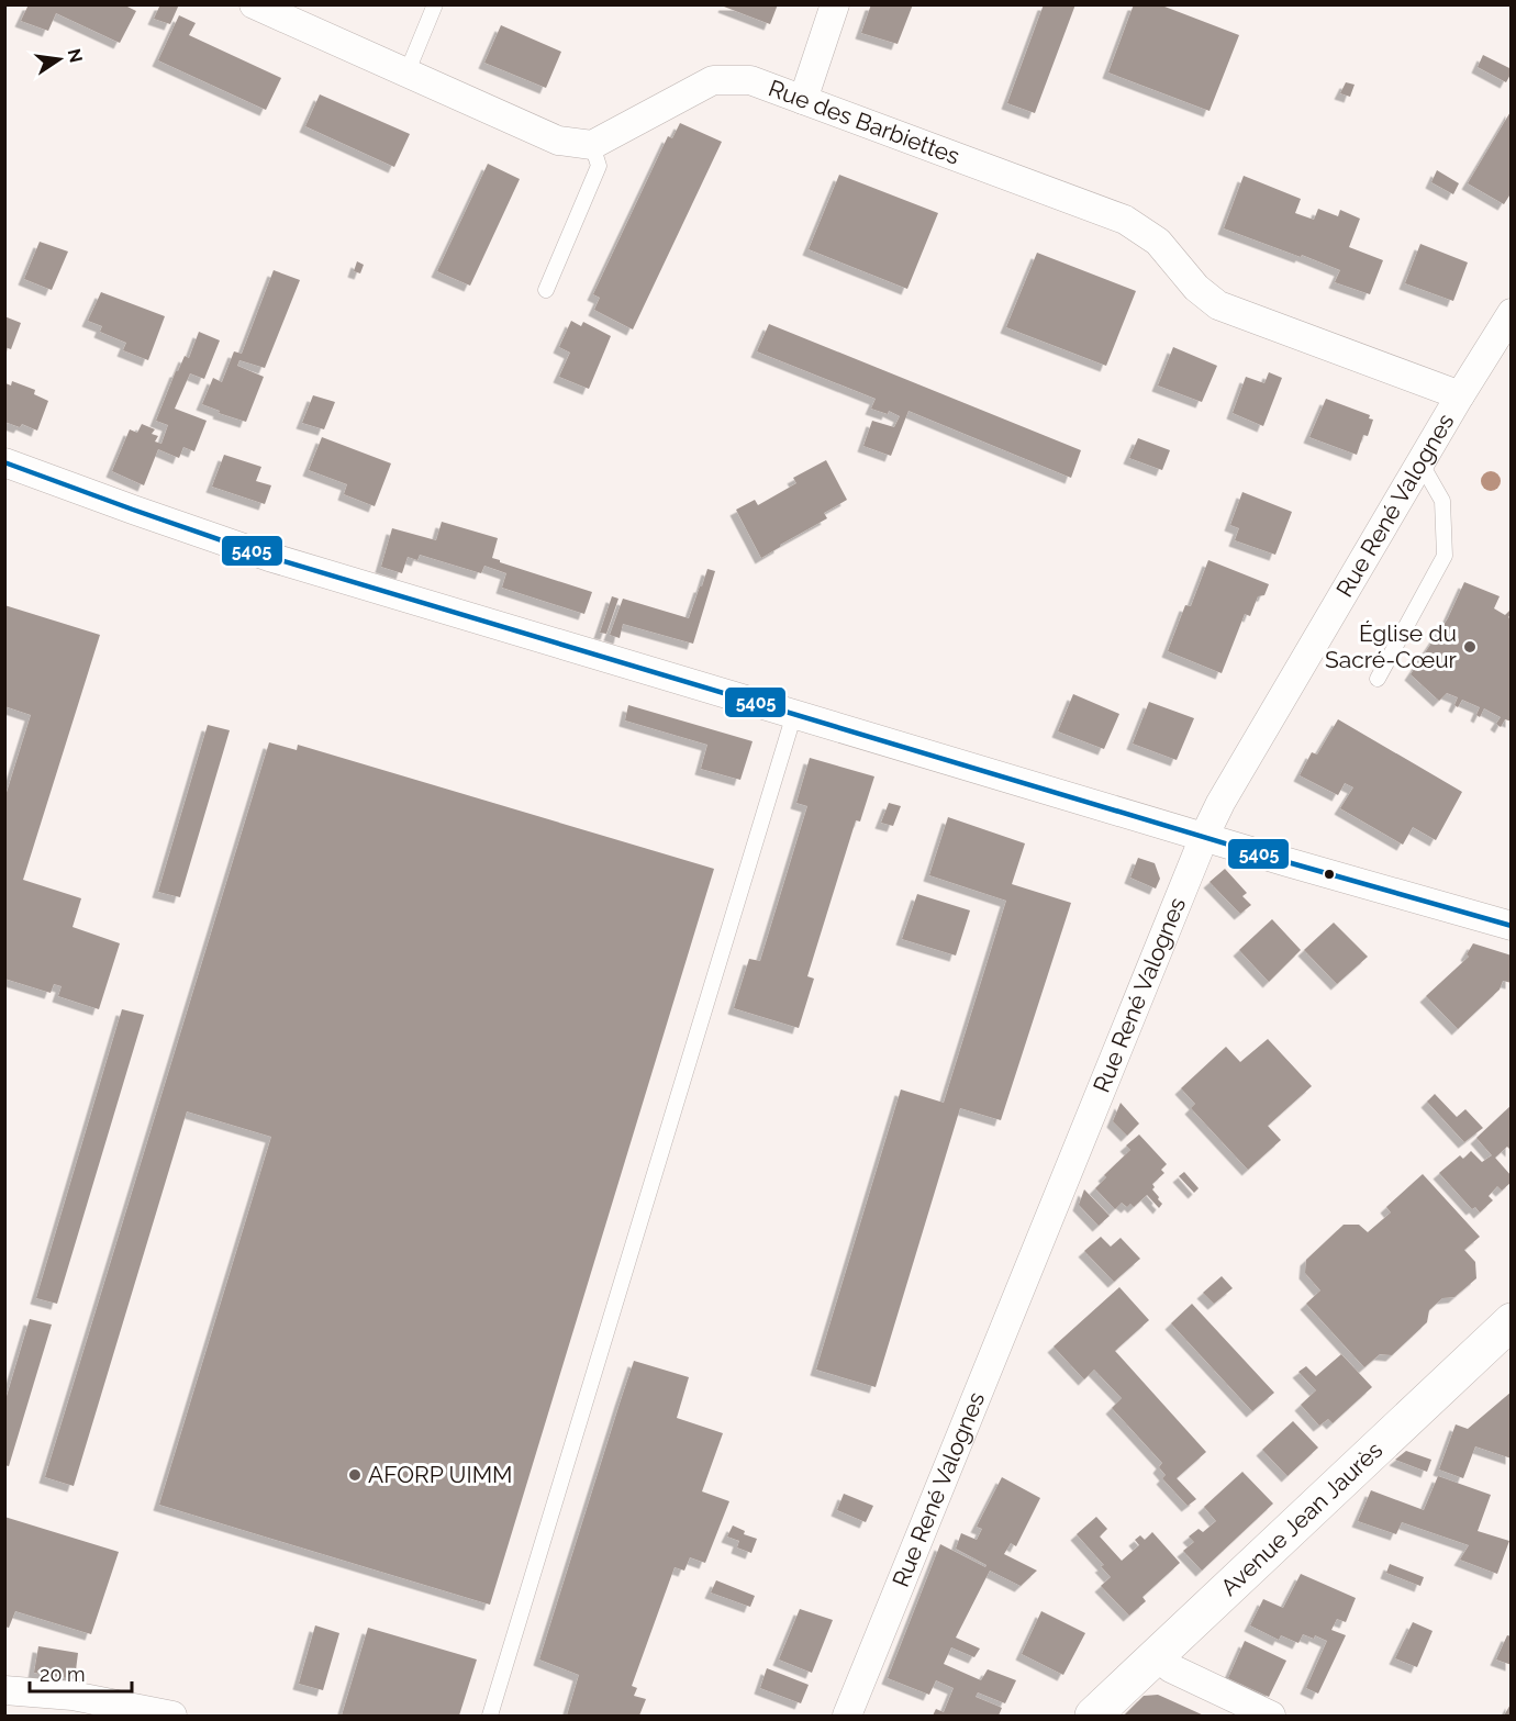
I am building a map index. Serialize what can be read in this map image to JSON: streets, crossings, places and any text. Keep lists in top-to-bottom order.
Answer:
{
  "streets": {
    "main road": ["Avenue Jean Jaurès"],
    "street": ["Rue des Barbiettes", "Rue René Valognes"]
  },
  "crossings": [
    ["Rue des Barbiettes", "Rue René Valognes"]
  ],
  "places": ["Église du Sacré-Cœur", "AFORP UIMM"],
  "lines": ["transit line 5405"],
  "scale_bar": "20 m",
  "north": "right"
}
